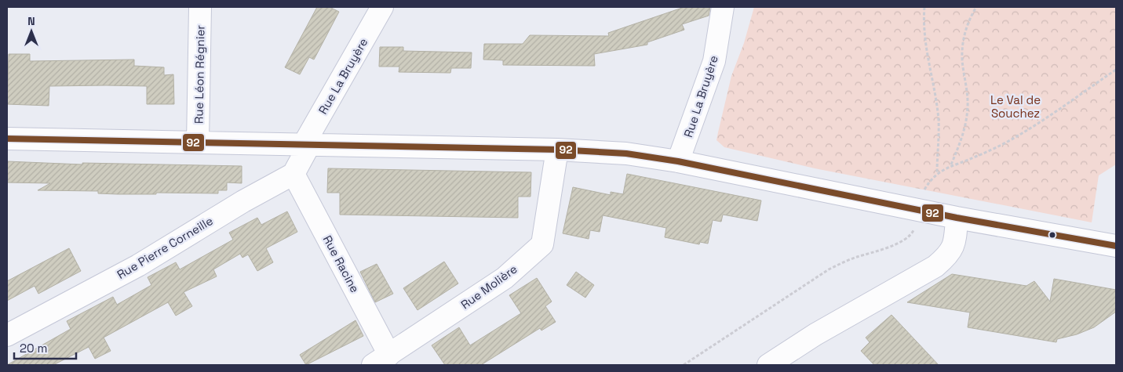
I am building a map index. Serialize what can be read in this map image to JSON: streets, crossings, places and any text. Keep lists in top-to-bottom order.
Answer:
{
  "streets": {
    "street": [
      "Rue Léon Régnier",
      "Rue La Bruyère",
      "Rue Pierre Corneille",
      "Rue Racine",
      "Rue Molière"
    ]
  },
  "crossings": [
    ["Rue Pierre Corneille", "Rue Racine"],
    ["Rue Racine", "Rue Molière"]
  ],
  "parks": ["Le Val de Souchez"],
  "lines": ["transit line 92"],
  "scale_bar": "20 m",
  "north": "top"
}
